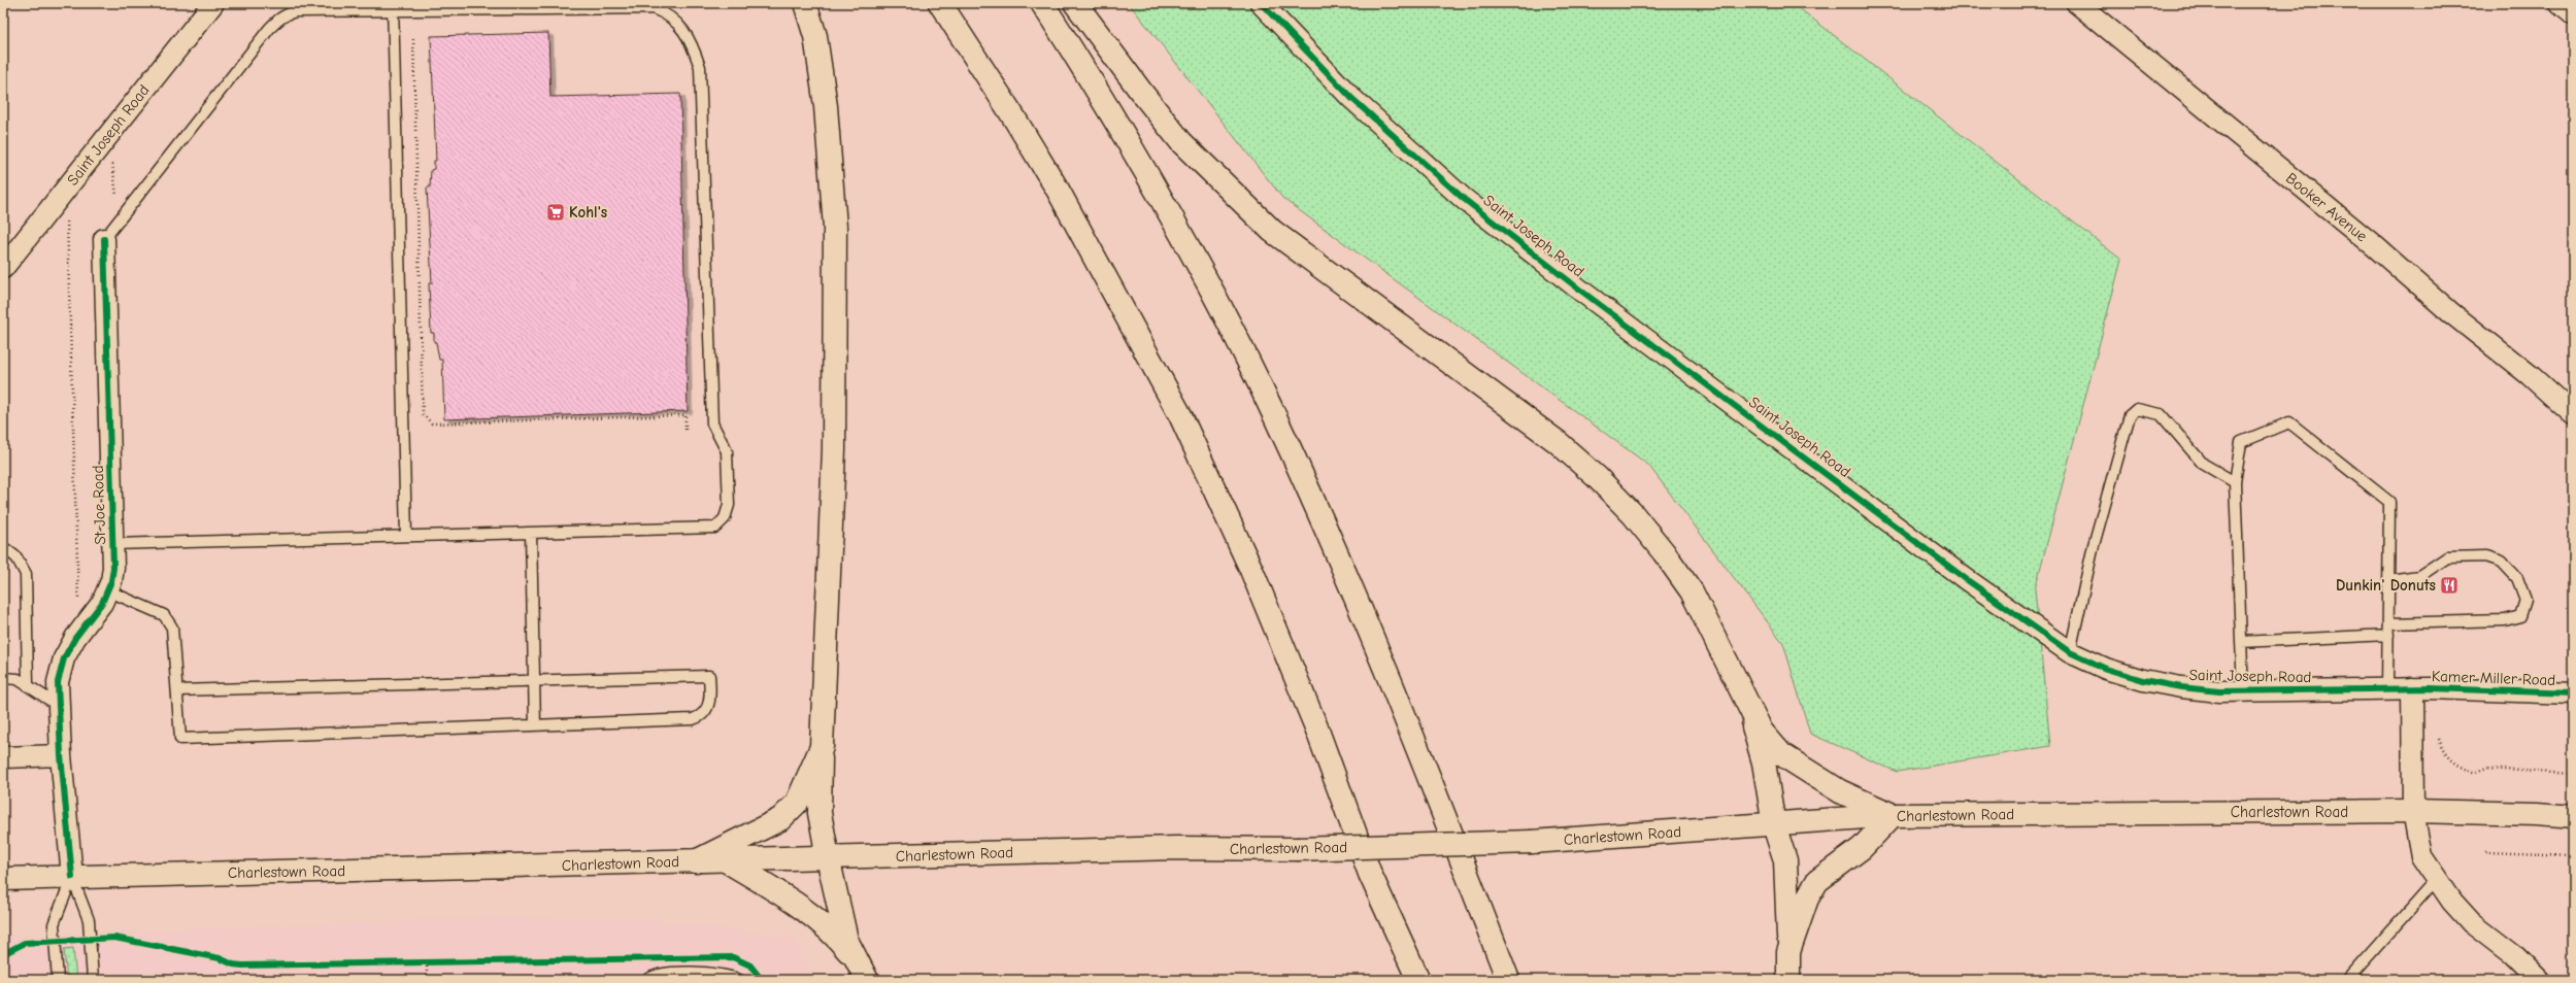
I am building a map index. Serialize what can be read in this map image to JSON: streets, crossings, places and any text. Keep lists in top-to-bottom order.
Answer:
{
  "streets": {
    "main road": ["Charlestown Road"],
    "street": [
      "Saint Joseph Road",
      "Booker Avenue",
      "St Joe Road",
      "Kamer Miller Road"
    ]
  },
  "crossings": [
    ["Saint Joseph Road", "Kamer Miller Road"],
    ["St Joe Road", "Charlestown Road"],
    ["Kamer Miller Road", "Charlestown Road"]
  ],
  "places": {
    "supermarket": ["Kohl's"],
    "restaurant": ["Dunkin' Donuts"]
  }
}
